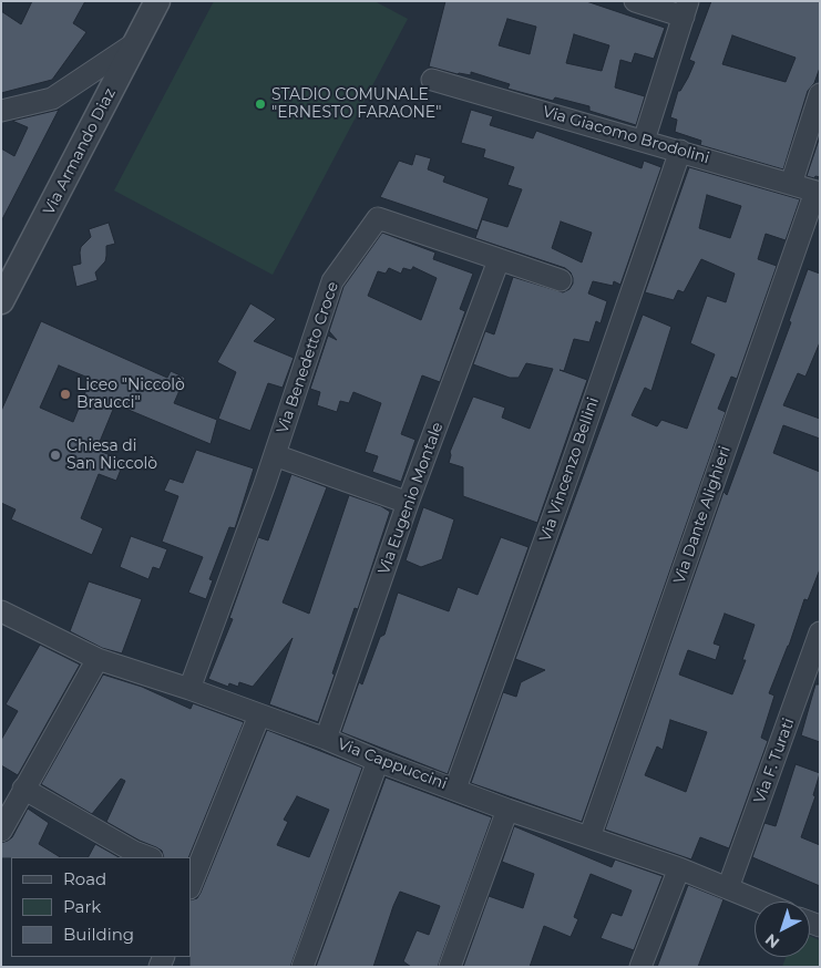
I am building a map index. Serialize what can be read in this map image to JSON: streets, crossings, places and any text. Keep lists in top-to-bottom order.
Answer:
{
  "streets": {
    "street": [
      "Via Giacomo Brodolini",
      "Via Armando Diaz",
      "Via Benedetto Croce",
      "Via Vincenzo Bellini",
      "Via Eugenio Montale",
      "Via Dante Alighieri",
      "Via F. Turati",
      "Via Cappuccini"
    ]
  },
  "crossings": [
    ["Via Giacomo Brodolini", "Via Vincenzo Bellini"],
    ["Via Giacomo Brodolini", "Via Dante Alighieri"],
    ["Via Benedetto Croce", "Via Eugenio Montale"],
    ["Via Benedetto Croce", "Via Cappuccini"],
    ["Via Vincenzo Bellini", "Via Cappuccini"],
    ["Via Eugenio Montale", "Via Cappuccini"],
    ["Via Dante Alighieri", "Via Cappuccini"],
    ["Via F. Turati", "Via Cappuccini"]
  ],
  "places": ["STADIO COMUNALE \"ERNESTO FARAONE\"", "Liceo \"Niccolò Braucci\"", "Chiesa di San Niccolò"],
  "legend": ["Road", "Park", "Building"],
  "north": "bottom left"
}
